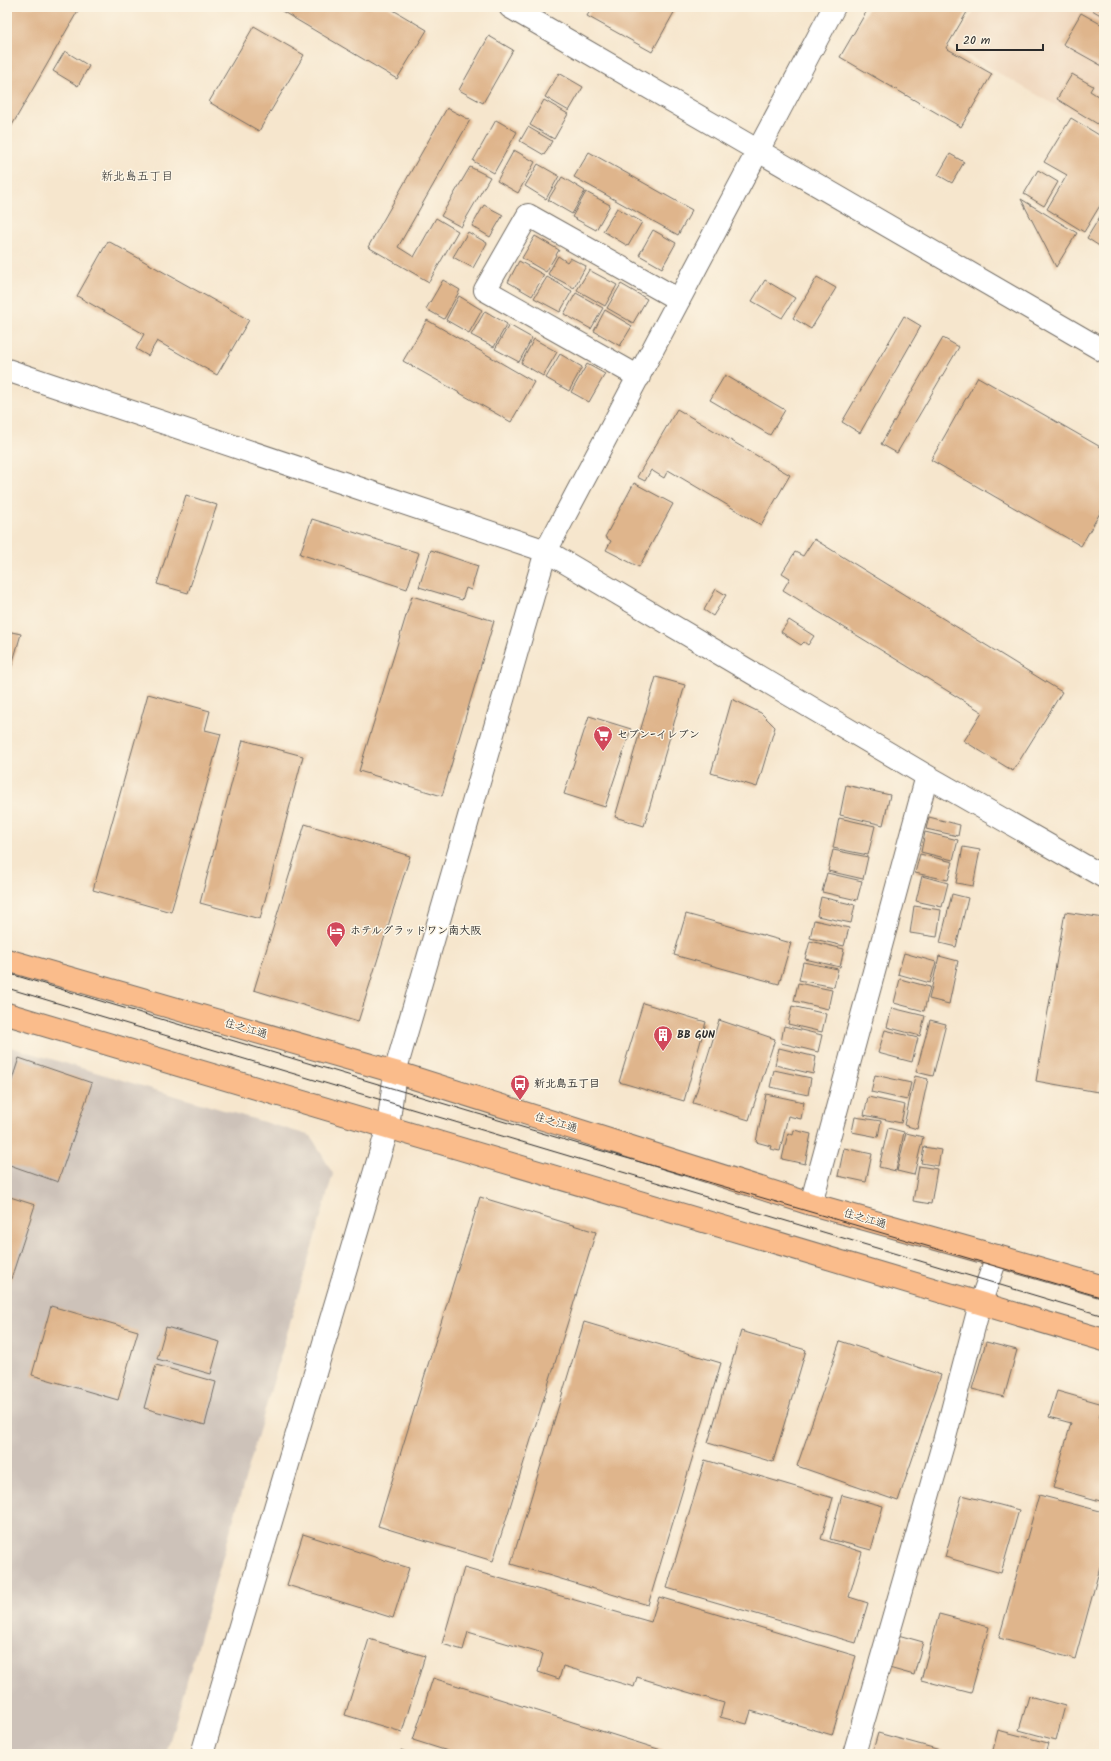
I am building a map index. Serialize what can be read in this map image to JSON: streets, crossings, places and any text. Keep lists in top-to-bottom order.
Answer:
{
  "streets": {
    "main road": ["住之江通"]
  },
  "districts": ["新北島五丁目"],
  "places": {
    "supermarket": ["セブン-イレブン"],
    "hotel": ["ホテルグラッドワン南大阪"],
    "building": ["BB GUN"],
    "bus stop": ["新北島五丁目"]
  },
  "scale_bar": "20 m"
}
